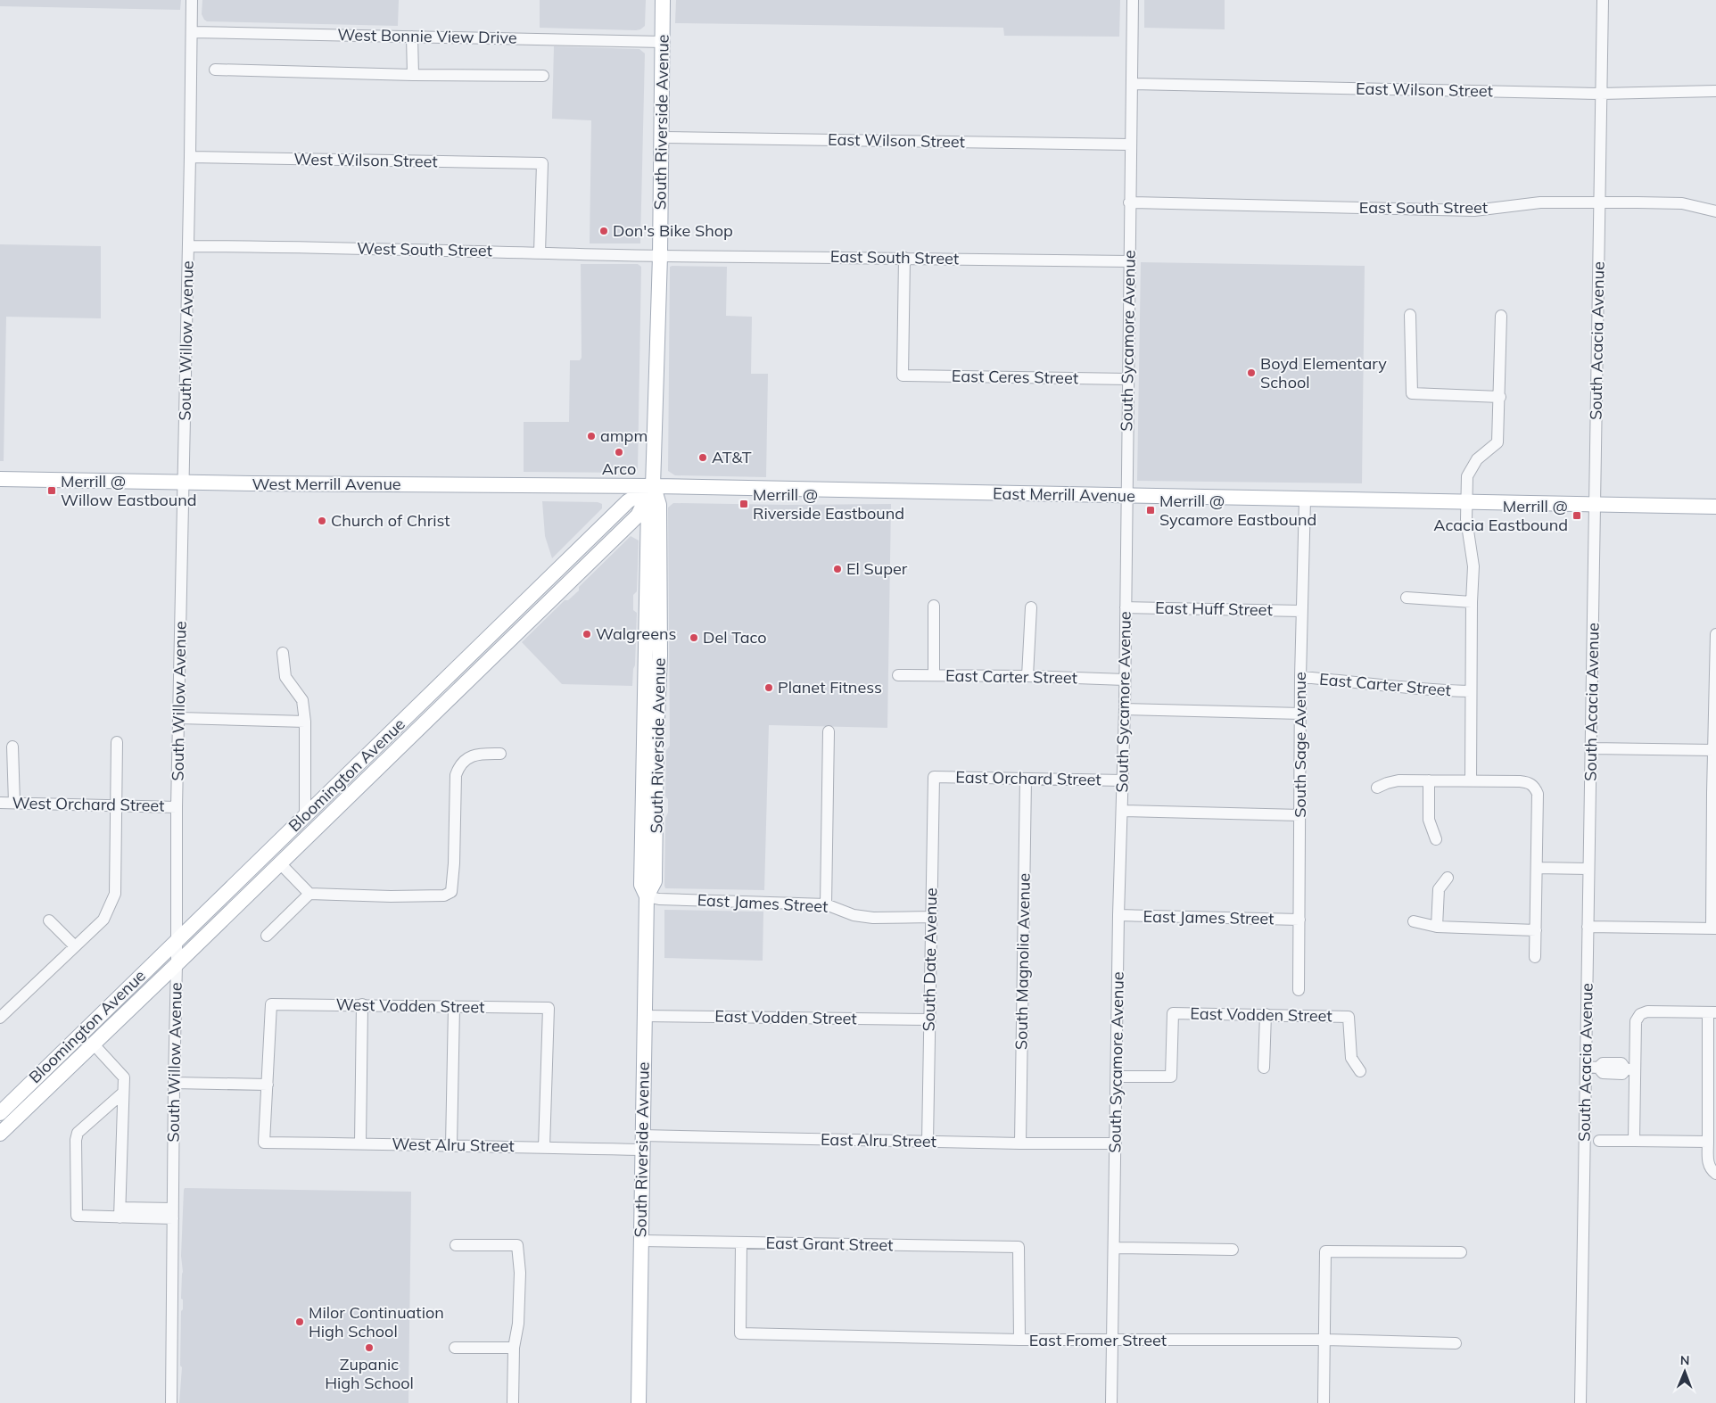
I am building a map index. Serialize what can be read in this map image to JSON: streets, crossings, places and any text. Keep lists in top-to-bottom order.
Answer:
{
  "streets": {
    "main road": [
      "South Riverside Avenue",
      "West Merrill Avenue",
      "East Merrill Avenue",
      "Bloomington Avenue"
    ],
    "street": [
      "West Bonnie View Drive",
      "East Wilson Street",
      "West Wilson Street",
      "East South Street",
      "West South Street",
      "South Willow Avenue",
      "South Sycamore Avenue",
      "South Acacia Avenue",
      "East Ceres Street",
      "East Huff Street",
      "East Carter Street",
      "South Sage Avenue",
      "East Orchard Street",
      "West Orchard Street",
      "East James Street",
      "South Date Avenue",
      "South Magnolia Avenue",
      "West Vodden Street",
      "East Vodden Street",
      "East Alru Street",
      "West Alru Street",
      "East Grant Street",
      "East Fromer Street"
    ]
  },
  "crossings": [
    ["West Bonnie View Drive", "South Riverside Avenue"],
    ["West Bonnie View Drive", "South Willow Avenue"],
    ["East Wilson Street", "South Riverside Avenue"],
    ["East Wilson Street", "South Sycamore Avenue"],
    ["East Wilson Street", "South Acacia Avenue"],
    ["South Riverside Avenue", "East South Street"],
    ["South Riverside Avenue", "West South Street"],
    ["South Riverside Avenue", "West Merrill Avenue"],
    ["South Riverside Avenue", "East Merrill Avenue"],
    ["South Riverside Avenue", "Bloomington Avenue"],
    ["South Riverside Avenue", "East James Street"],
    ["South Riverside Avenue", "East Vodden Street"],
    ["South Riverside Avenue", "East Alru Street"],
    ["South Riverside Avenue", "West Alru Street"],
    ["South Riverside Avenue", "East Grant Street"],
    ["West Wilson Street", "West South Street"],
    ["West Wilson Street", "South Willow Avenue"],
    ["East South Street", "West South Street"],
    ["East South Street", "South Sycamore Avenue"],
    ["East South Street", "South Acacia Avenue"],
    ["East South Street", "East Ceres Street"],
    ["West South Street", "South Willow Avenue"],
    ["South Willow Avenue", "West Merrill Avenue"],
    ["South Willow Avenue", "Bloomington Avenue"],
    ["South Willow Avenue", "West Orchard Street"],
    ["South Sycamore Avenue", "East Ceres Street"],
    ["South Sycamore Avenue", "East Merrill Avenue"],
    ["South Sycamore Avenue", "East Huff Street"],
    ["South Sycamore Avenue", "East Carter Street"],
    ["South Sycamore Avenue", "East Orchard Street"],
    ["South Sycamore Avenue", "East James Street"],
    ["South Sycamore Avenue", "East Vodden Street"],
    ["South Sycamore Avenue", "East Alru Street"],
    ["South Sycamore Avenue", "East Fromer Street"],
    ["South Acacia Avenue", "East Merrill Avenue"],
    ["West Merrill Avenue", "East Merrill Avenue"],
    ["West Merrill Avenue", "Bloomington Avenue"],
    ["East Merrill Avenue", "South Sage Avenue"],
    ["East Merrill Avenue", "Bloomington Avenue"],
    ["East Huff Street", "South Sage Avenue"],
    ["East Carter Street", "South Sage Avenue"],
    ["South Sage Avenue", "East James Street"],
    ["East Orchard Street", "South Date Avenue"],
    ["East Orchard Street", "South Magnolia Avenue"],
    ["East James Street", "South Date Avenue"],
    ["South Date Avenue", "East Vodden Street"],
    ["South Date Avenue", "East Alru Street"],
    ["South Magnolia Avenue", "East Alru Street"],
    ["West Vodden Street", "West Alru Street"],
    ["East Alru Street", "West Alru Street"],
    ["East Grant Street", "East Fromer Street"]
  ],
  "places": {
    "other": [
      "Don's Bike Shop",
      "Boyd Elementary School",
      "ampm",
      "Arco",
      "AT&T",
      "Church of Christ",
      "El Super",
      "Walgreens",
      "Del Taco",
      "Planet Fitness",
      "Milor Continuation High School",
      "Zupanic High School"
    ],
    "transit": [
      "Merrill @ Willow Eastbound",
      "Merrill @ Riverside Eastbound",
      "Merrill @ Sycamore Eastbound",
      "Merrill @ Acacia Eastbound"
    ]
  },
  "north": "top"
}
